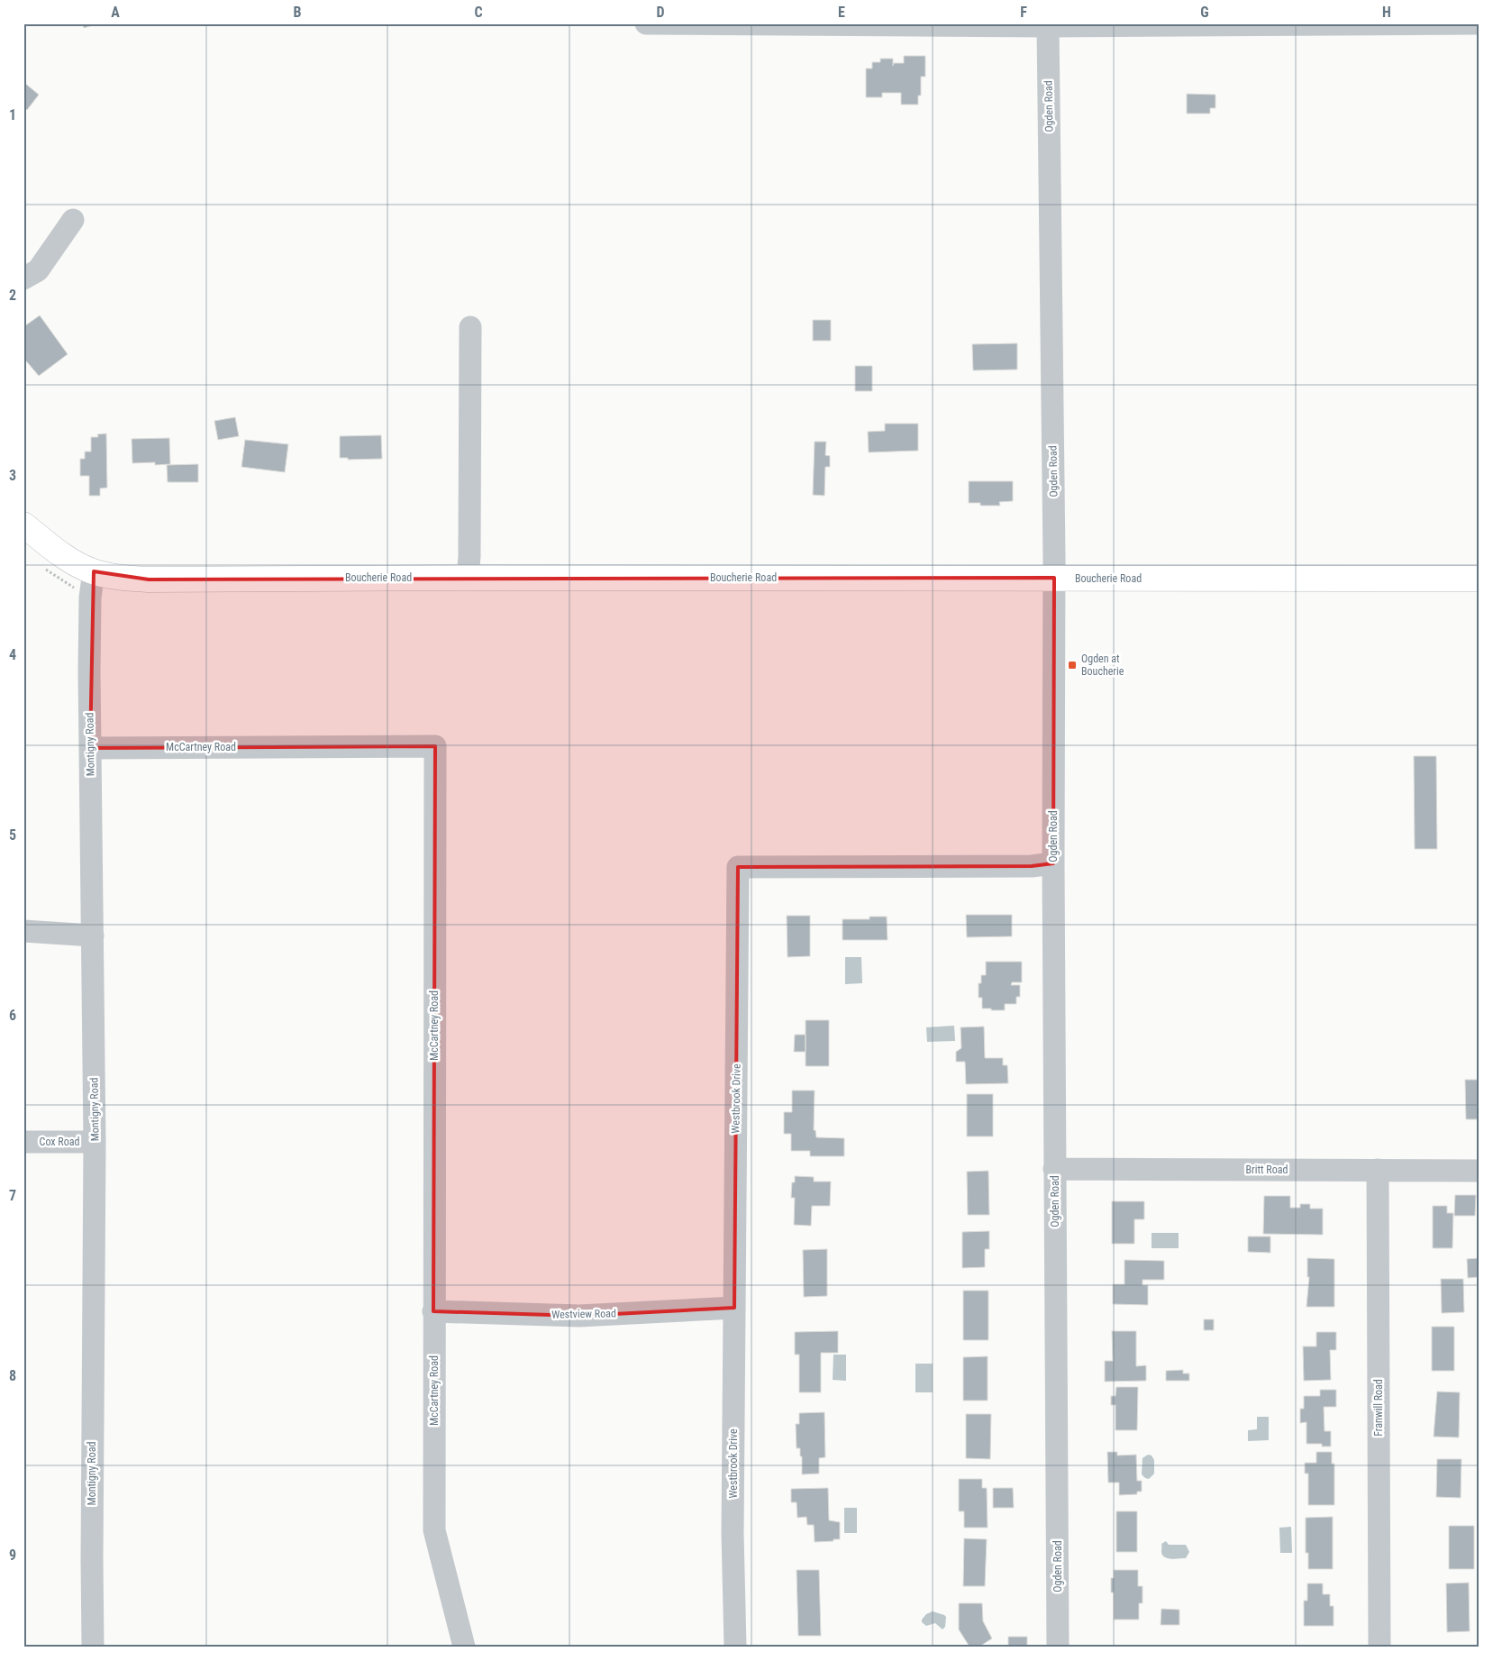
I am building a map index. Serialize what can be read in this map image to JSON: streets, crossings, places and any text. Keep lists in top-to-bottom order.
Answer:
{
  "streets": {
    "main road": ["Boucherie Road"],
    "street": [
      "Ogden Road",
      "Montigny Road",
      "McCartney Road",
      "Westbrook Drive",
      "Cox Road",
      "Britt Road",
      "Westview Road",
      "Franwill Road"
    ]
  },
  "crossings": [
    ["Ogden Road", "Boucherie Road"],
    ["Ogden Road", "Westbrook Drive"],
    ["Ogden Road", "Britt Road"],
    ["Boucherie Road", "Montigny Road"],
    ["Montigny Road", "McCartney Road"],
    ["Montigny Road", "Cox Road"],
    ["McCartney Road", "Westview Road"],
    ["Westbrook Drive", "Westview Road"],
    ["Britt Road", "Franwill Road"]
  ],
  "places": {
    "transit": ["Ogden at Boucherie"]
  },
  "grid": {
    "columns": [
      "A",
      "B",
      "C",
      "D",
      "E",
      "F",
      "G",
      "H"
    ],
    "rows": [
      "1",
      "2",
      "3",
      "4",
      "5",
      "6",
      "7",
      "8",
      "9"
    ]
  }
}
